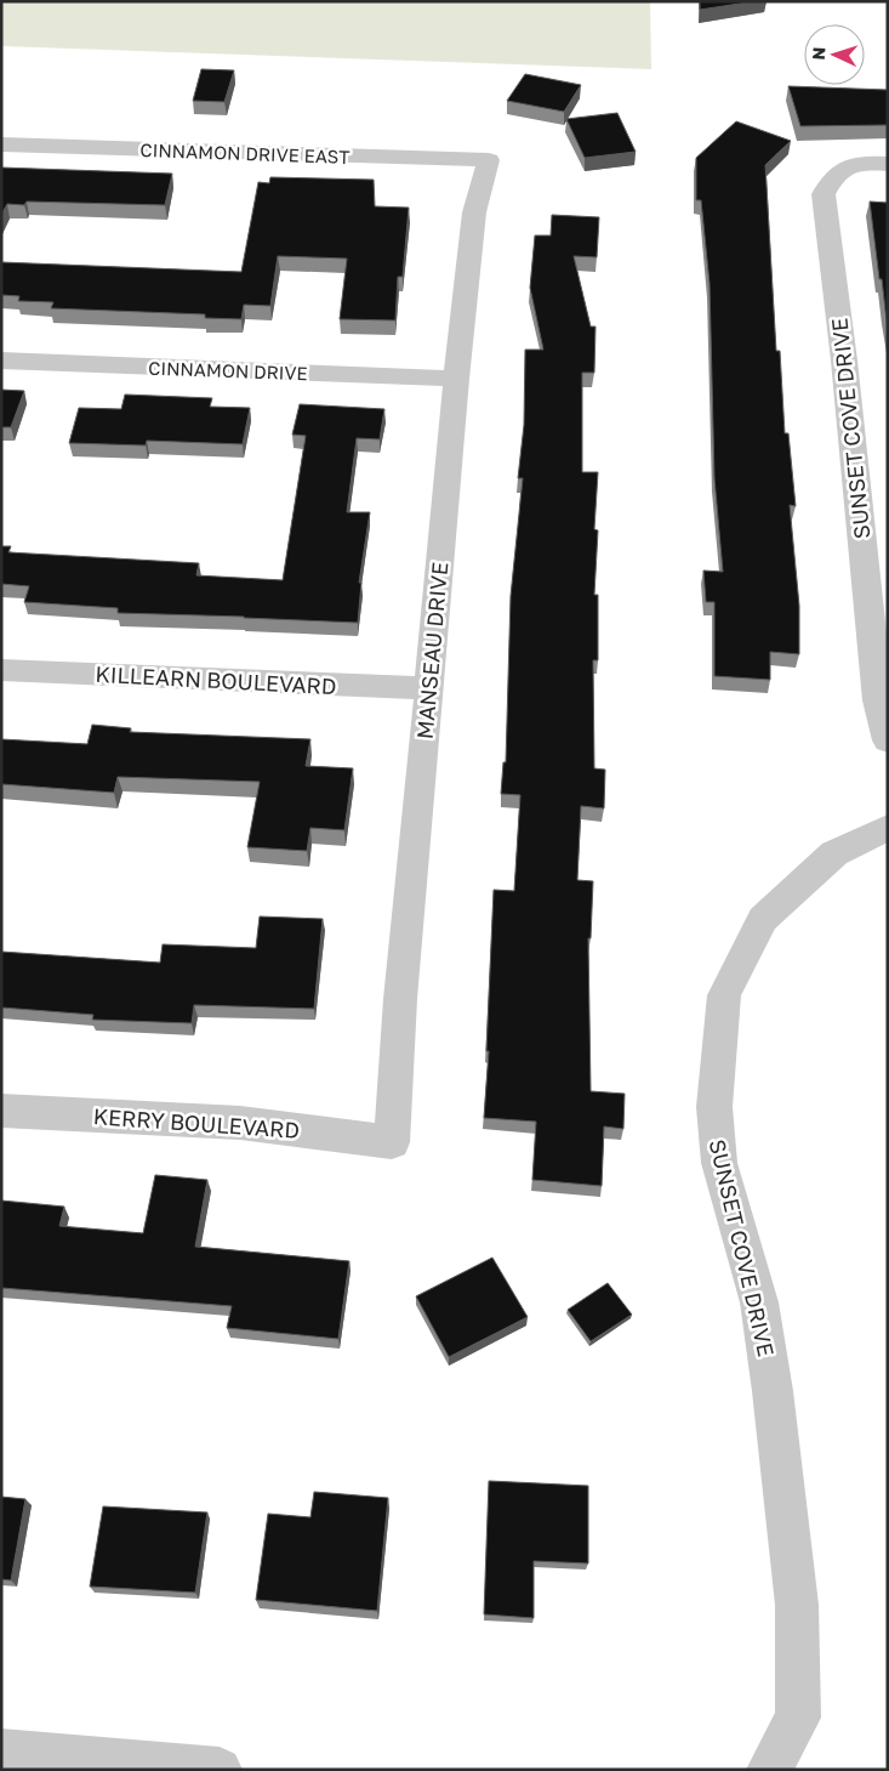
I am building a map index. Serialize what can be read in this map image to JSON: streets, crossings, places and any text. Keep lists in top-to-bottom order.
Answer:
{
  "streets": {
    "street": [
      "CINNAMON DRIVE EAST",
      "CINNAMON DRIVE",
      "SUNSET COVE DRIVE",
      "MANSEAU DRIVE",
      "KILLEARN BOULEVARD",
      "KERRY BOULEVARD"
    ]
  },
  "crossings": [
    ["CINNAMON DRIVE EAST", "MANSEAU DRIVE"],
    ["CINNAMON DRIVE", "MANSEAU DRIVE"],
    ["MANSEAU DRIVE", "KILLEARN BOULEVARD"],
    ["MANSEAU DRIVE", "KERRY BOULEVARD"]
  ],
  "north": "left"
}
